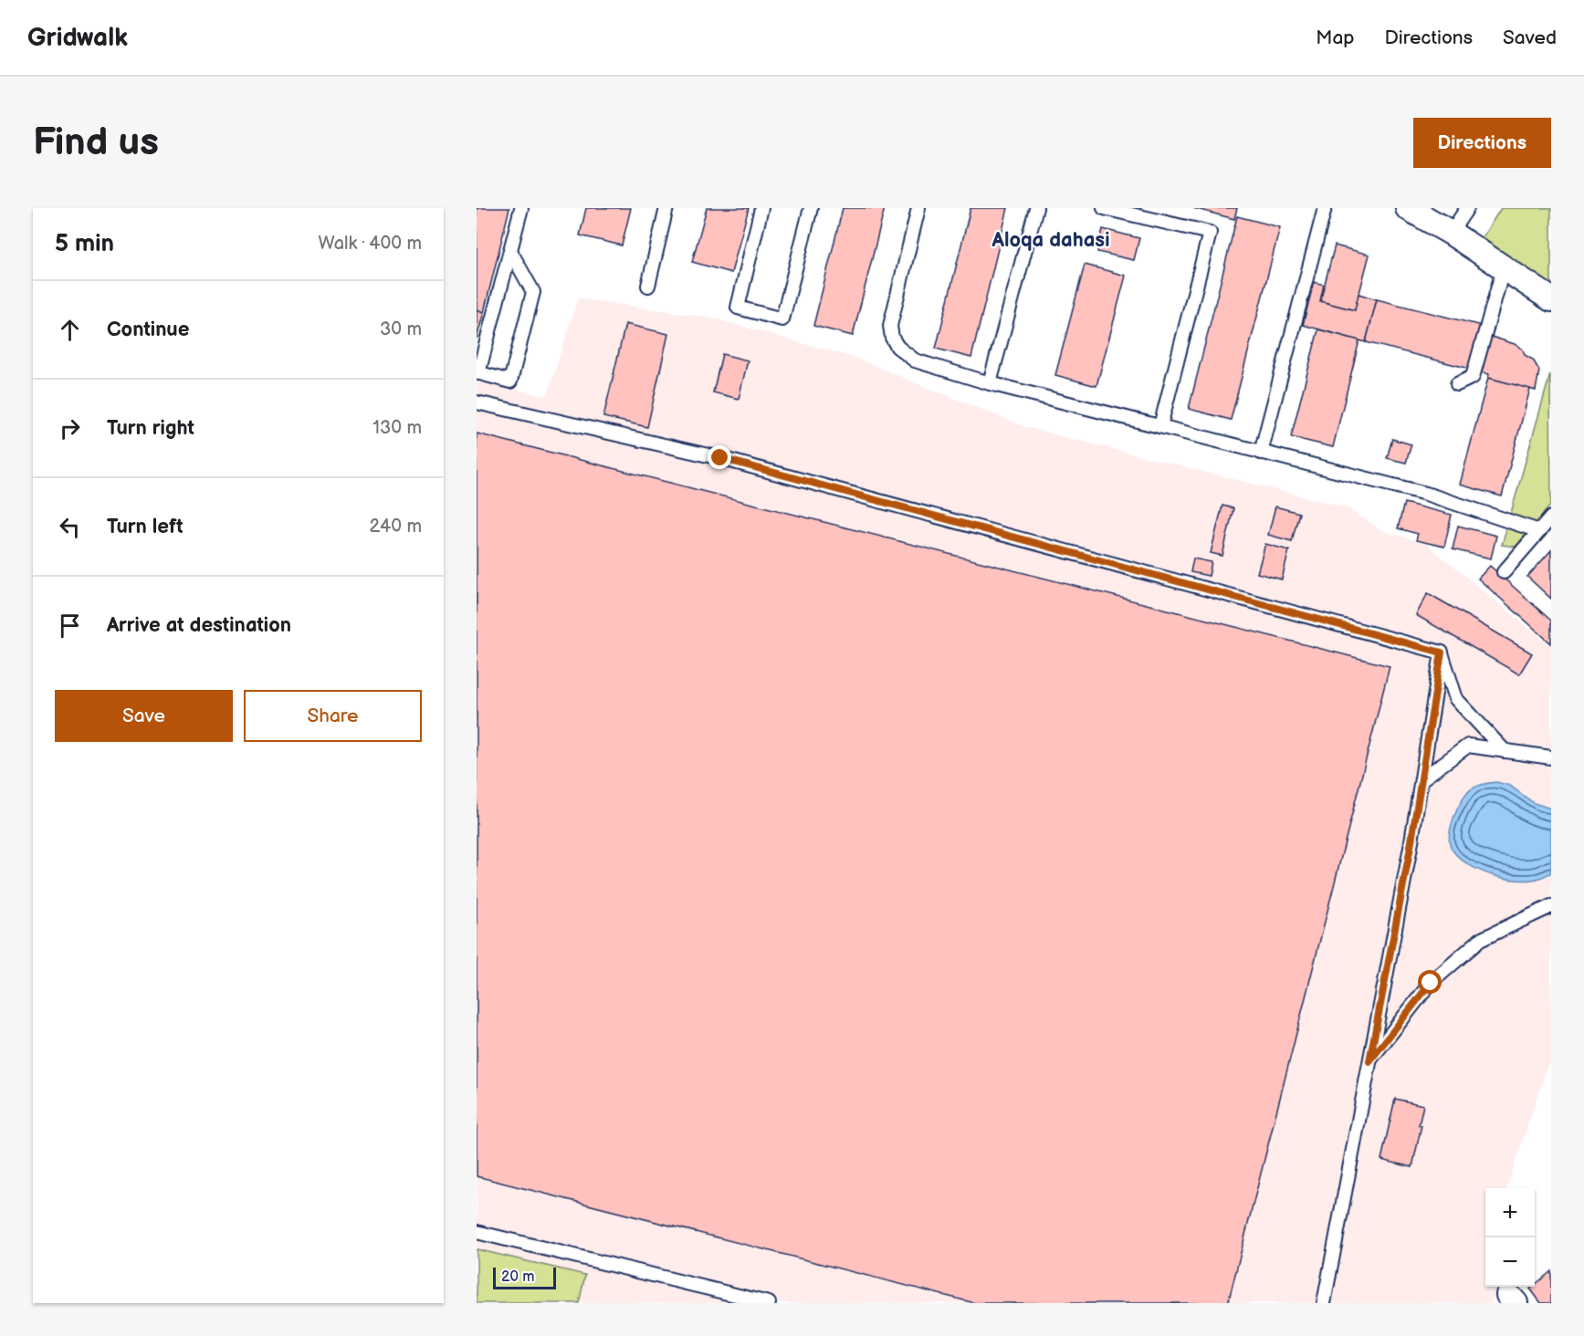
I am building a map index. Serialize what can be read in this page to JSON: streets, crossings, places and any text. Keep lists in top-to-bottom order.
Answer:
{
  "districts": ["Aloqa dahasi"],
  "scale_bar": "20 m",
  "page": {
    "header": "Gridwalk",
    "nav": ["Map", "Directions", "Saved"],
    "buttons": [
      "Directions",
      ["Save", "Share"]
    ],
    "title": "Find us",
    "heading": ["5 min", "Walk · 400 m"],
    "list": [
      ["Continue", "30 m"],
      ["Turn right", "130 m"],
      ["Turn left", "240 m"],
      "Arrive at destination"
    ],
    "map_buttons": ["+", "−"],
    "scale": "20 m"
  }
}
